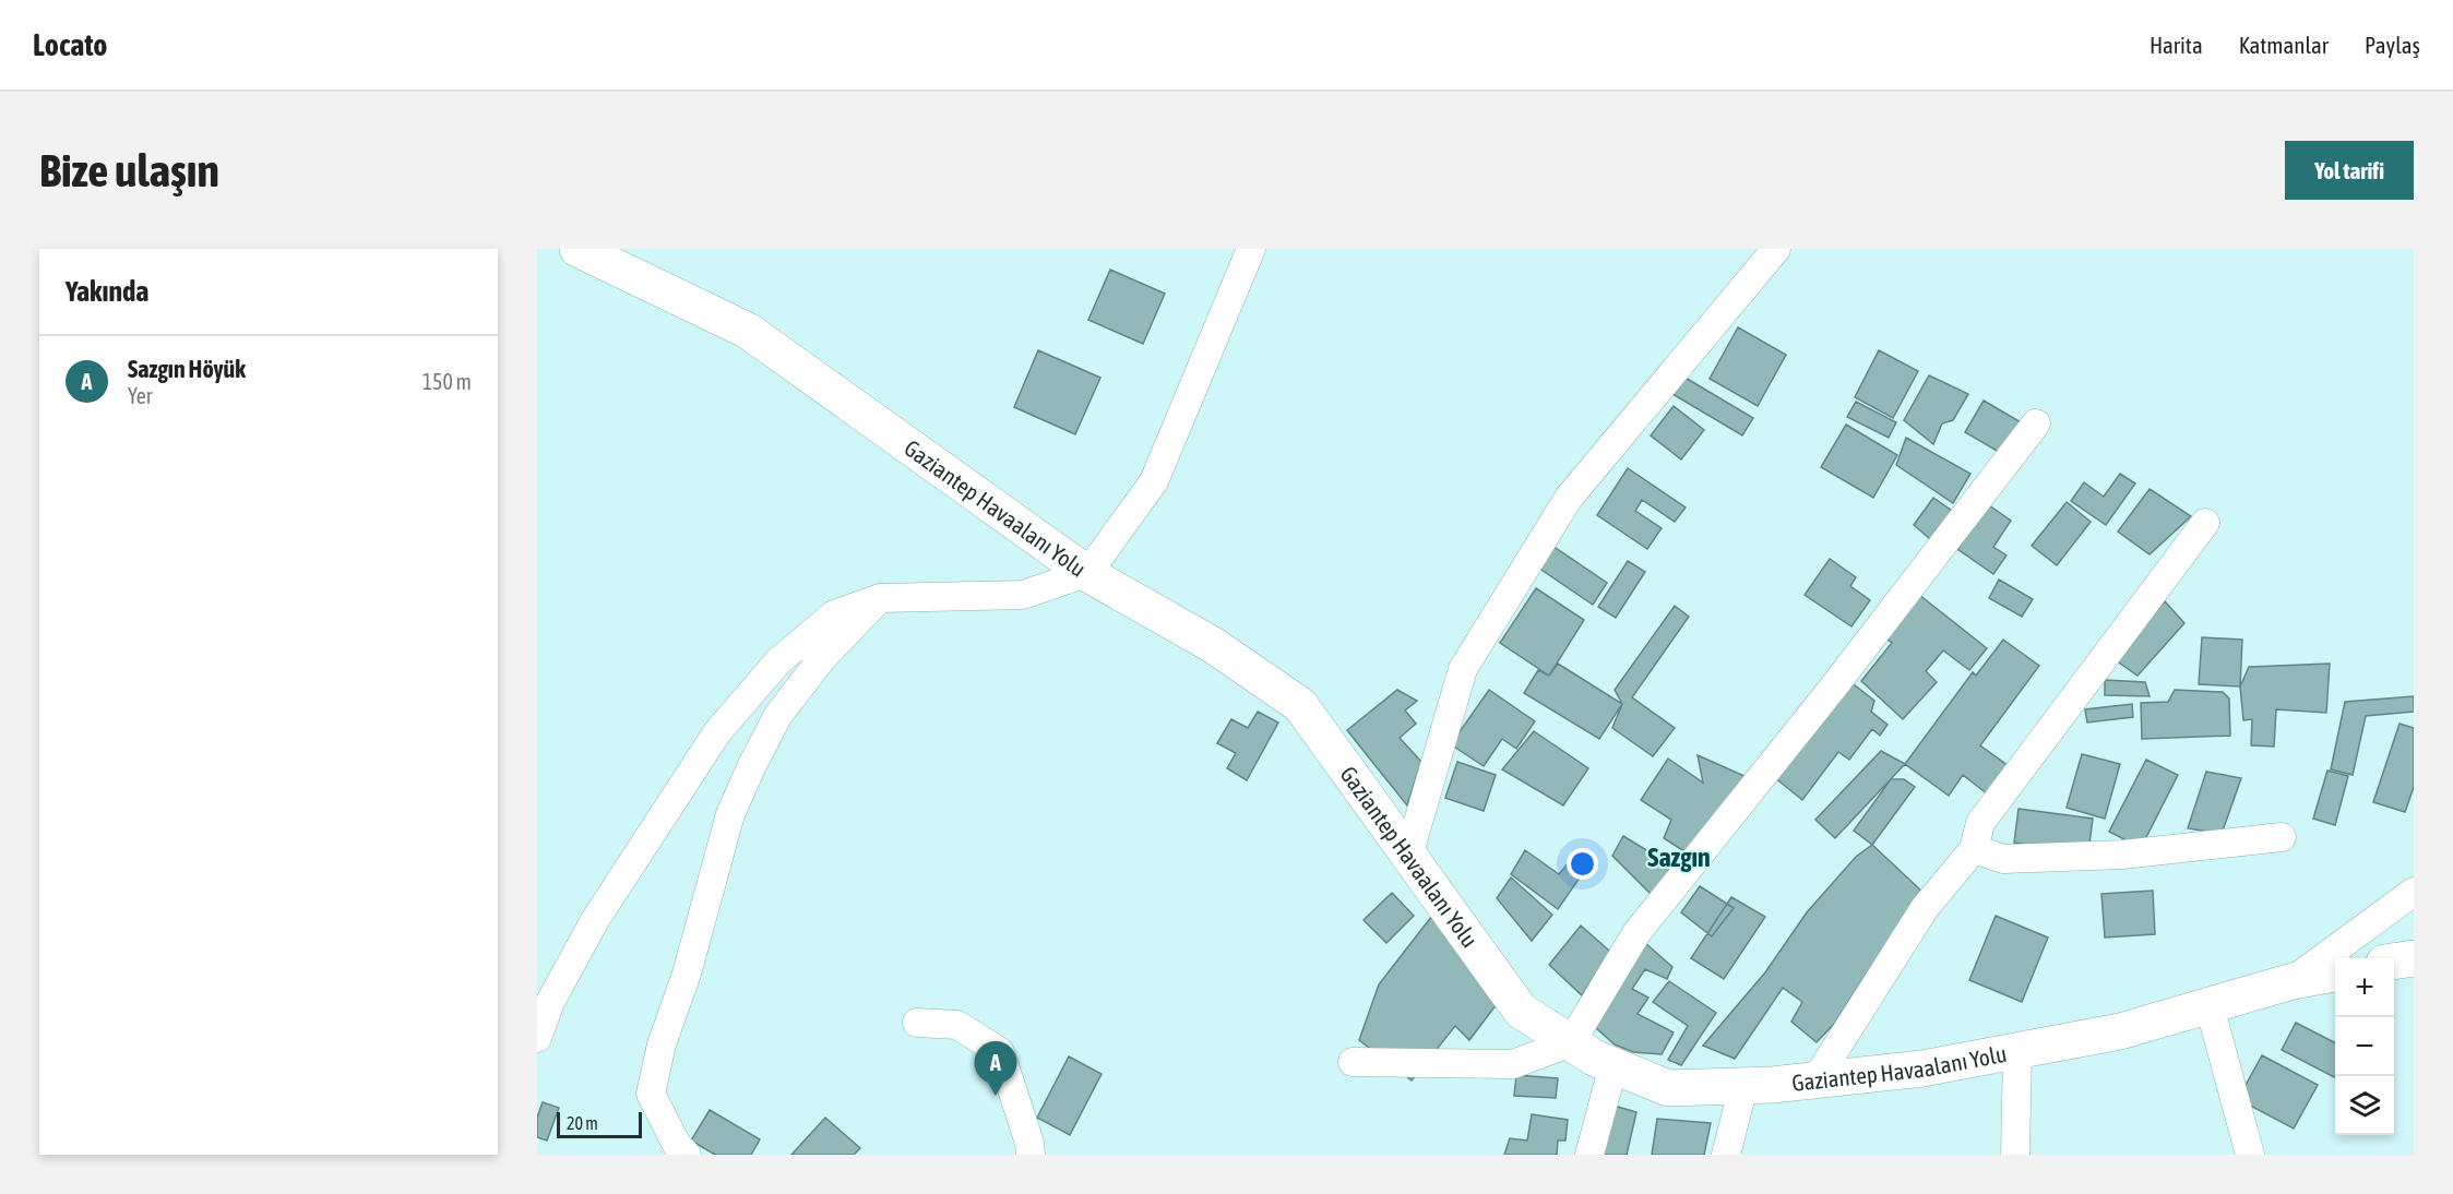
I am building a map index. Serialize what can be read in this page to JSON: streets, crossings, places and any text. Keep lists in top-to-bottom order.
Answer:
{
  "streets": {
    "main road": ["Gaziantep Havaalanı Yolu"]
  },
  "districts": ["Sazgın"],
  "scale_bar": "20 m",
  "page": {
    "header": "Locato",
    "nav": ["Harita", "Katmanlar", "Paylaş"],
    "buttons": "Yol tarifi",
    "title": "Bize ulaşın",
    "heading": "Yakında",
    "list": [
      {
        "mark": "A",
        "name": "Sazgın Höyük",
        "note": "Yer",
        "value": "150 m"
      }
    ],
    "map_buttons": ["+", "−"],
    "pins": "A",
    "scale": "20 m"
  }
}
